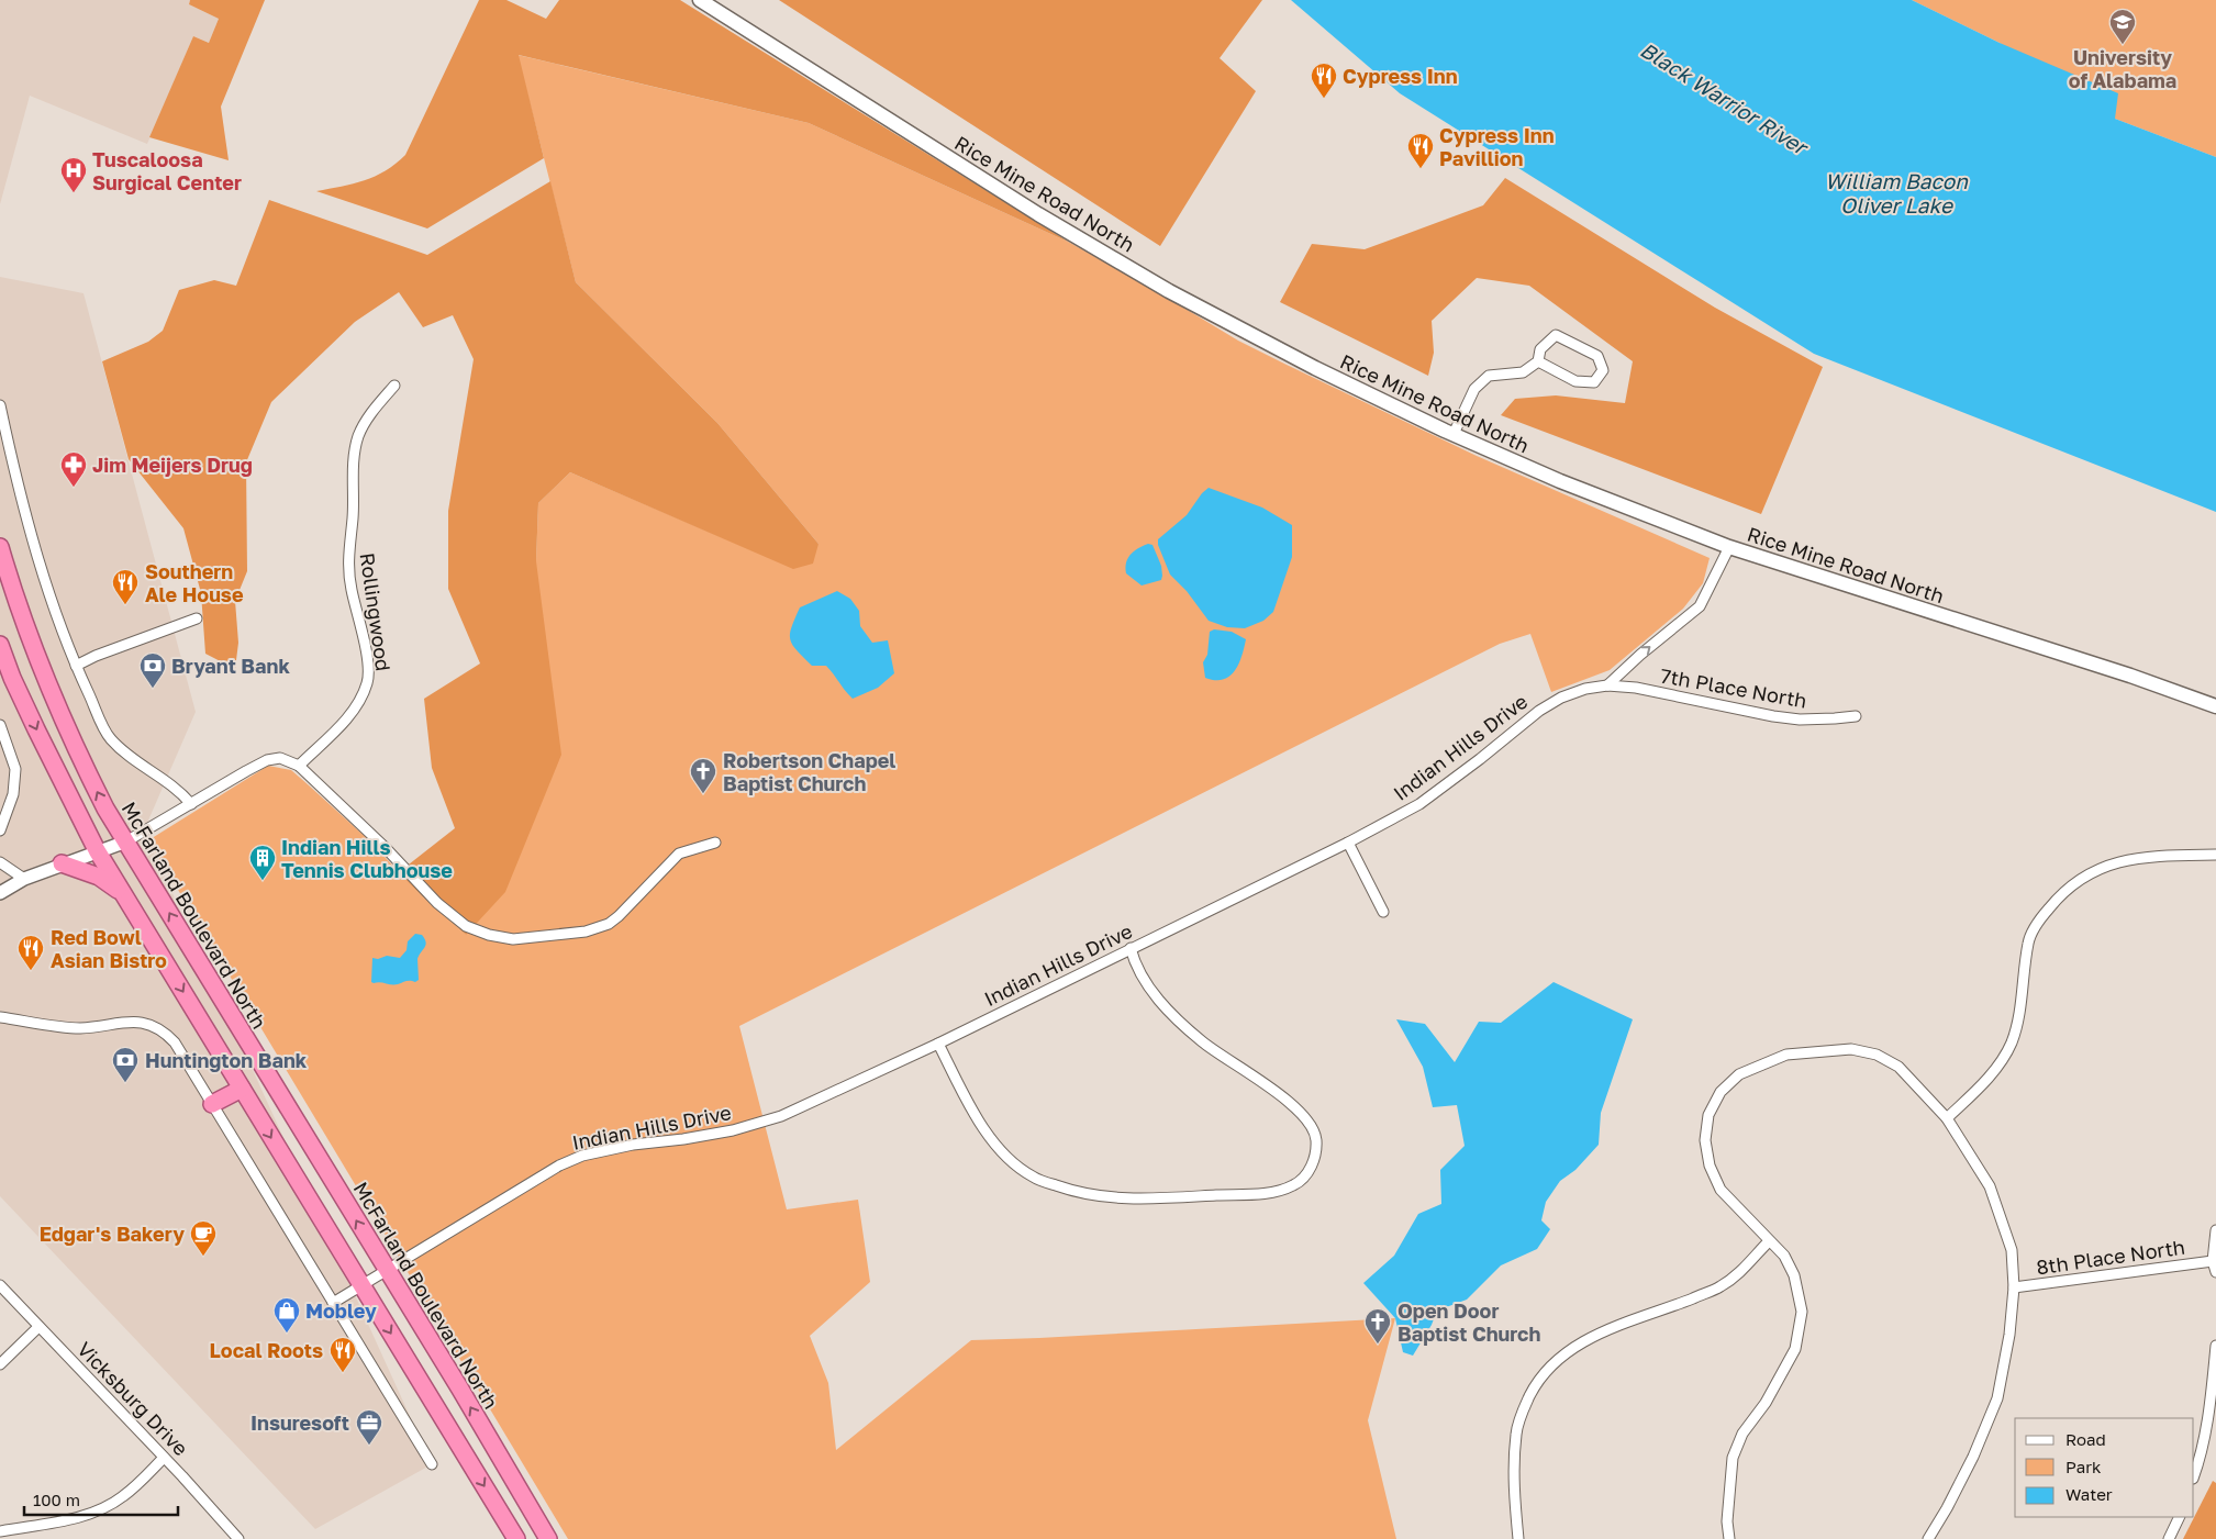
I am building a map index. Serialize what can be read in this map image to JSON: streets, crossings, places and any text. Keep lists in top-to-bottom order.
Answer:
{
  "streets": {
    "highway": ["McFarland Boulevard North"],
    "main road": ["Rice Mine Road North"],
    "street": [
      "Rollingwood",
      "7th Place North",
      "Indian Hills Drive",
      "8th Place North",
      "Vicksburg Drive"
    ]
  },
  "crossings": [
    ["7th Place North", "Indian Hills Drive"],
    ["Indian Hills Drive", "McFarland Boulevard North"]
  ],
  "water": ["Black Warrior River", "William Bacon Oliver Lake"],
  "places": {
    "school or university": ["University of Alabama"],
    "restaurant": [
      "Cypress Inn",
      "Cypress Inn Pavillion",
      "Southern Ale House",
      "Red Bowl Asian Bistro",
      "Local Roots"
    ],
    "hospital": ["Tuscaloosa Surgical Center"],
    "pharmacy": ["Jim Meijers Drug"],
    "bank": ["Bryant Bank", "Huntington Bank"],
    "church": ["Robertson Chapel Baptist Church", "Open Door Baptist Church"],
    "building": ["Indian Hills Tennis Clubhouse"],
    "cafe": ["Edgar's Bakery"],
    "shop": ["Mobley"],
    "office": ["Insuresoft"]
  },
  "legend": ["Road", "Park", "Water"],
  "scale_bar": "100 m"
}
